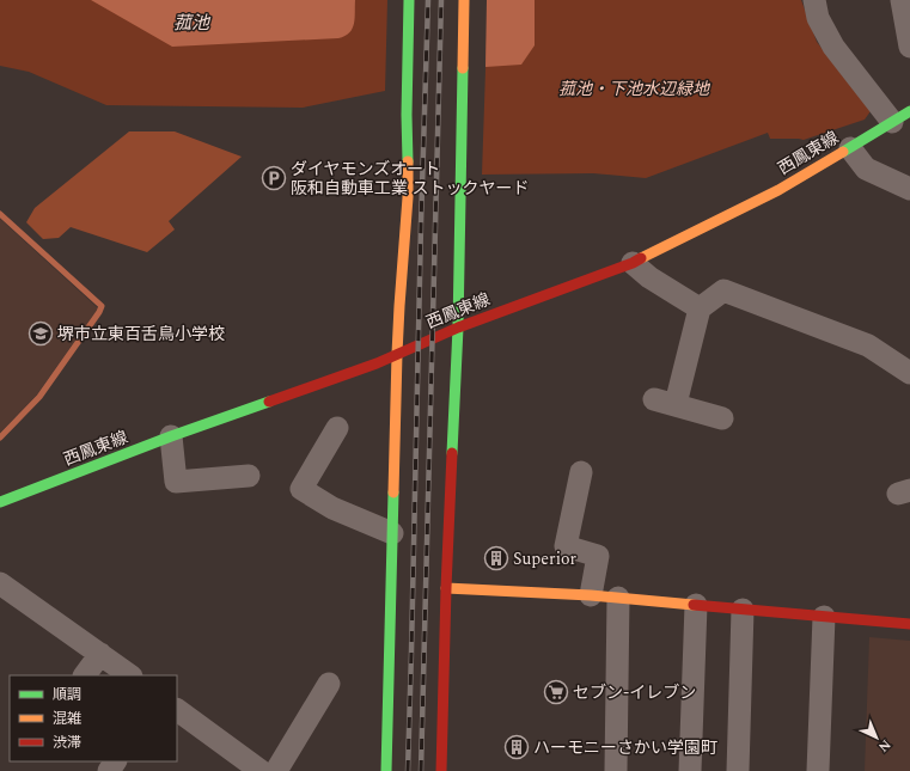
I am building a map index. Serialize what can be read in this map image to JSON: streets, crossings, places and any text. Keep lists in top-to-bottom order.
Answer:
{
  "streets": {
    "street": ["西鳳東線"]
  },
  "water": ["菰池"],
  "parks": ["菰池・下池水辺緑地"],
  "places": {
    "parking": ["ダイヤモンズオート 阪和自動車工業 ストックヤード"],
    "school or university": ["堺市立東百舌鳥小学校"],
    "building": ["Superior", "ハーモニーさかい学園町"],
    "supermarket": ["セブン-イレブン"]
  },
  "legend": ["順調", "混雑", "渋滞"],
  "north": "bottom right"
}
